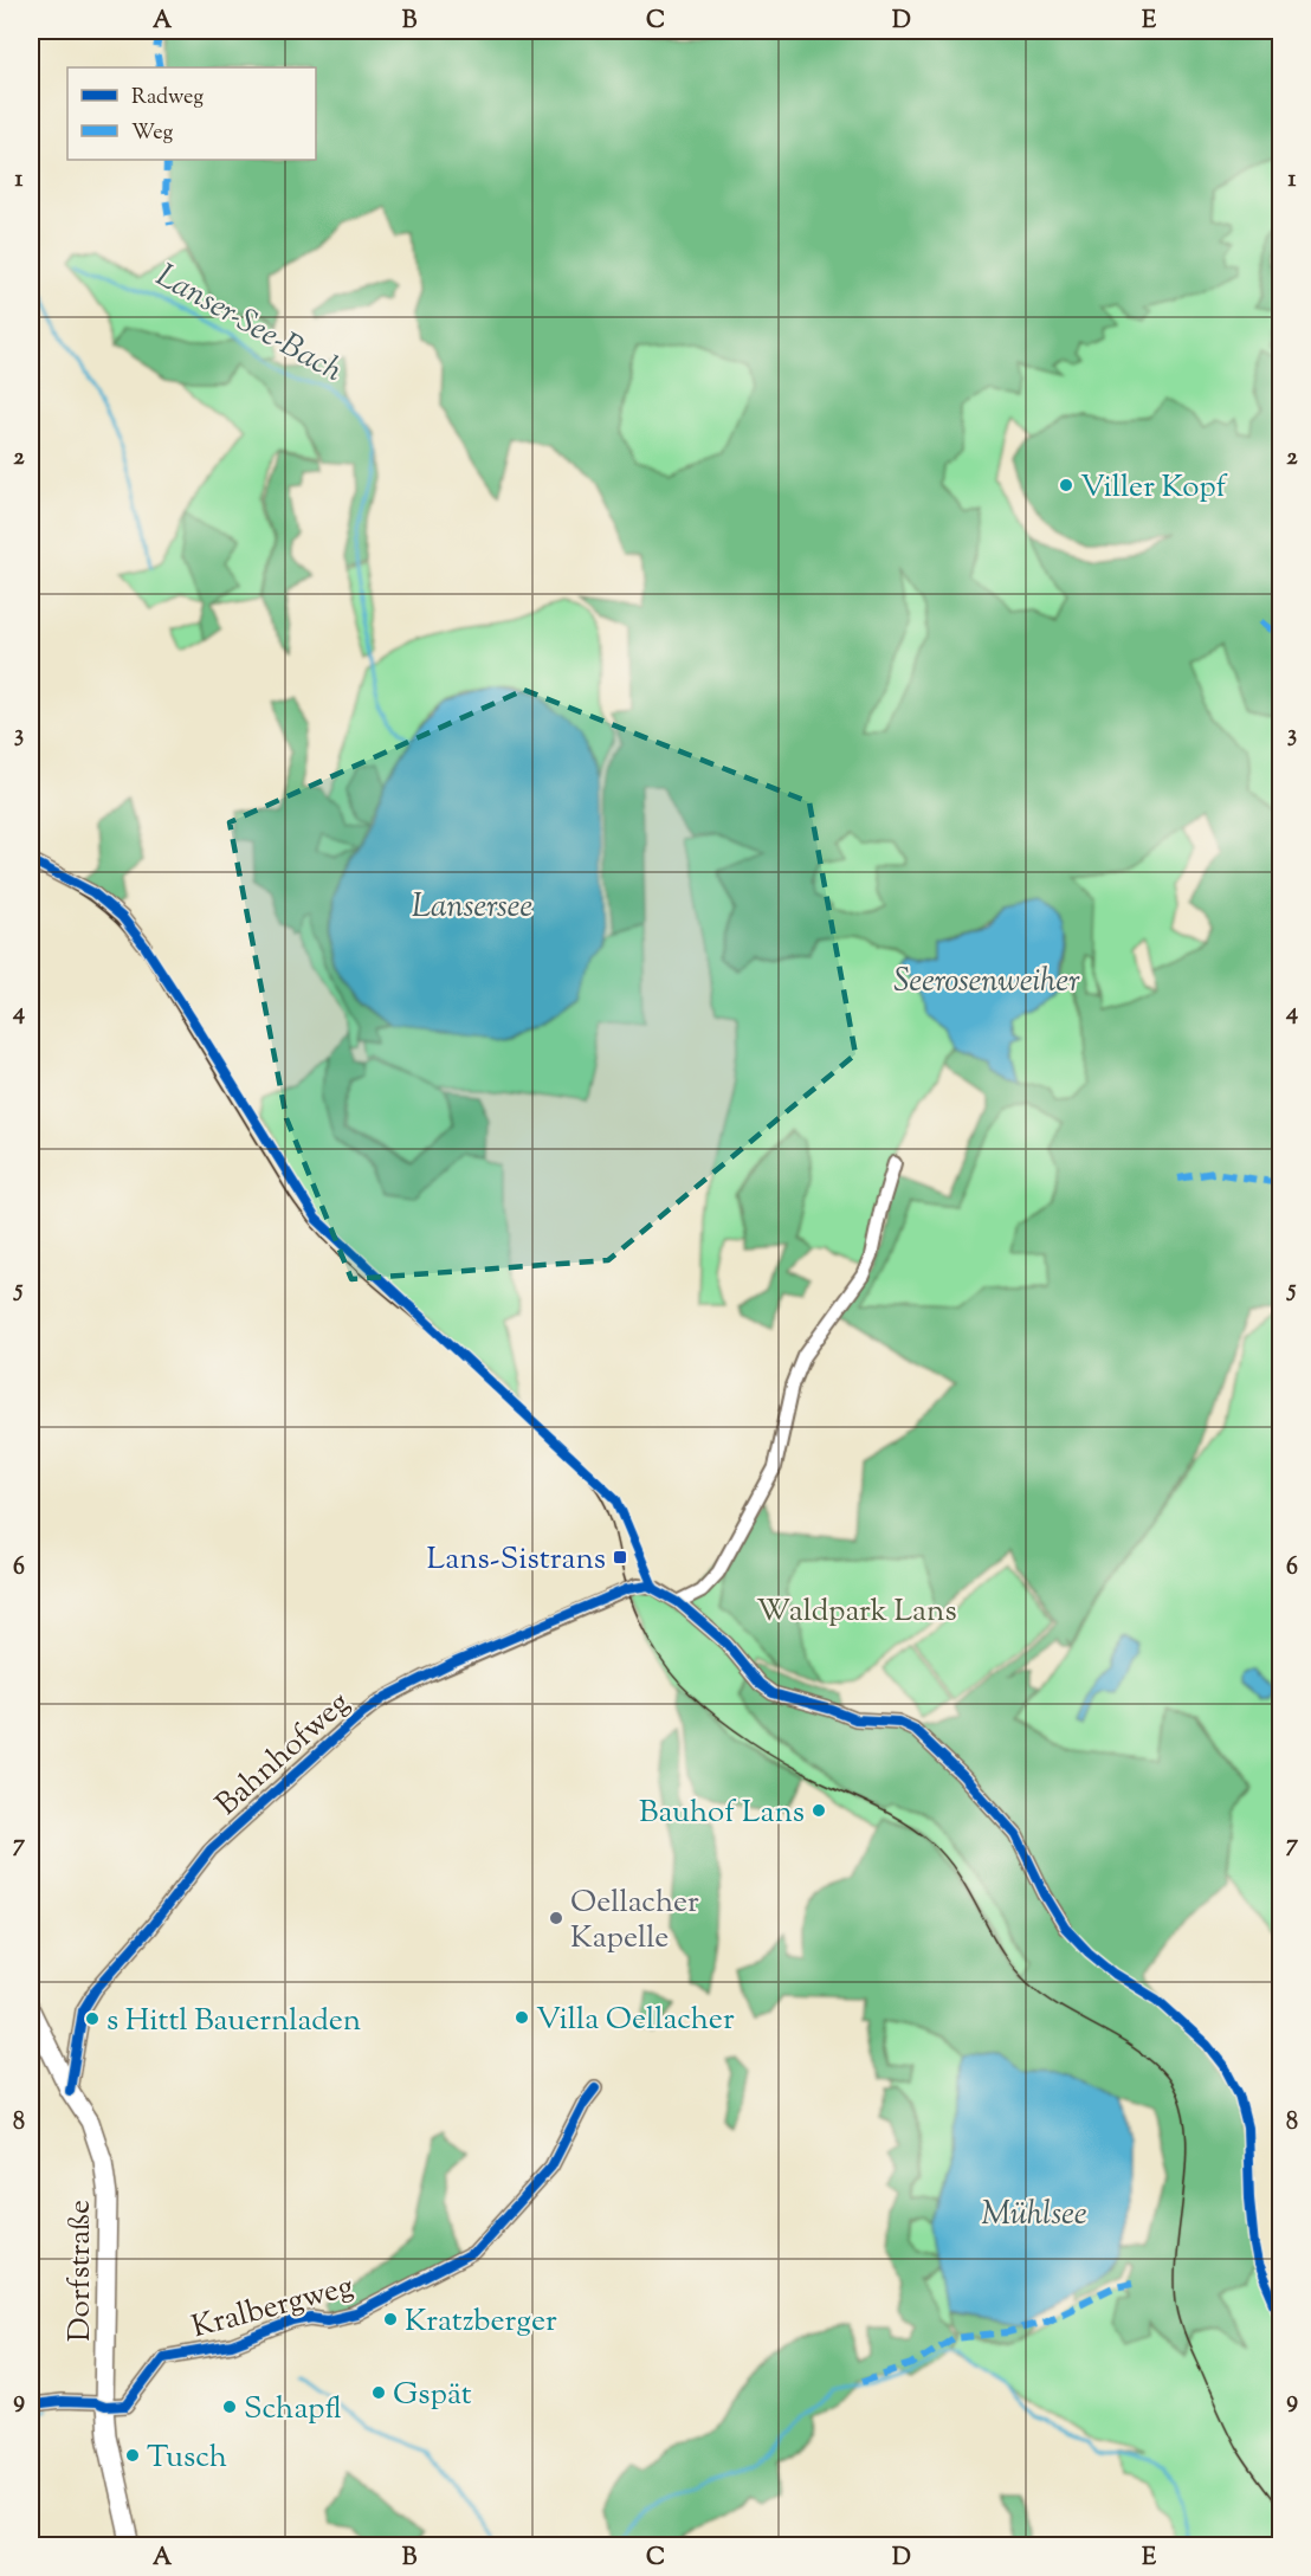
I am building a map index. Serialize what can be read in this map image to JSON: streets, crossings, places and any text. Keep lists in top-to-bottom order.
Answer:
{
  "streets": {
    "main road": ["Dorfstraße"],
    "street": ["Bahnhofweg", "Kralbergweg"]
  },
  "crossings": [
    ["Bahnhofweg", "Dorfstraße"],
    ["Dorfstraße", "Kralbergweg"]
  ],
  "water": [
    "Lanser-See-Bach",
    "Lansersee",
    "Seerosenweiher",
    "Mühlsee"
  ],
  "parks": ["Waldpark Lans"],
  "places": {
    "other": [
      "Viller Kopf",
      "Bauhof Lans",
      "Oellacher Kapelle",
      "Villa Oellacher",
      "s Hittl Bauernladen",
      "Kratzberger",
      "Gspät",
      "Schapfl",
      "Tusch"
    ],
    "transit": ["Lans-Sistrans"]
  },
  "legend": ["Radweg", "Weg"],
  "grid": {
    "columns": [
      "A",
      "B",
      "C",
      "D",
      "E"
    ],
    "rows": [
      "1",
      "2",
      "3",
      "4",
      "5",
      "6",
      "7",
      "8",
      "9"
    ]
  }
}
